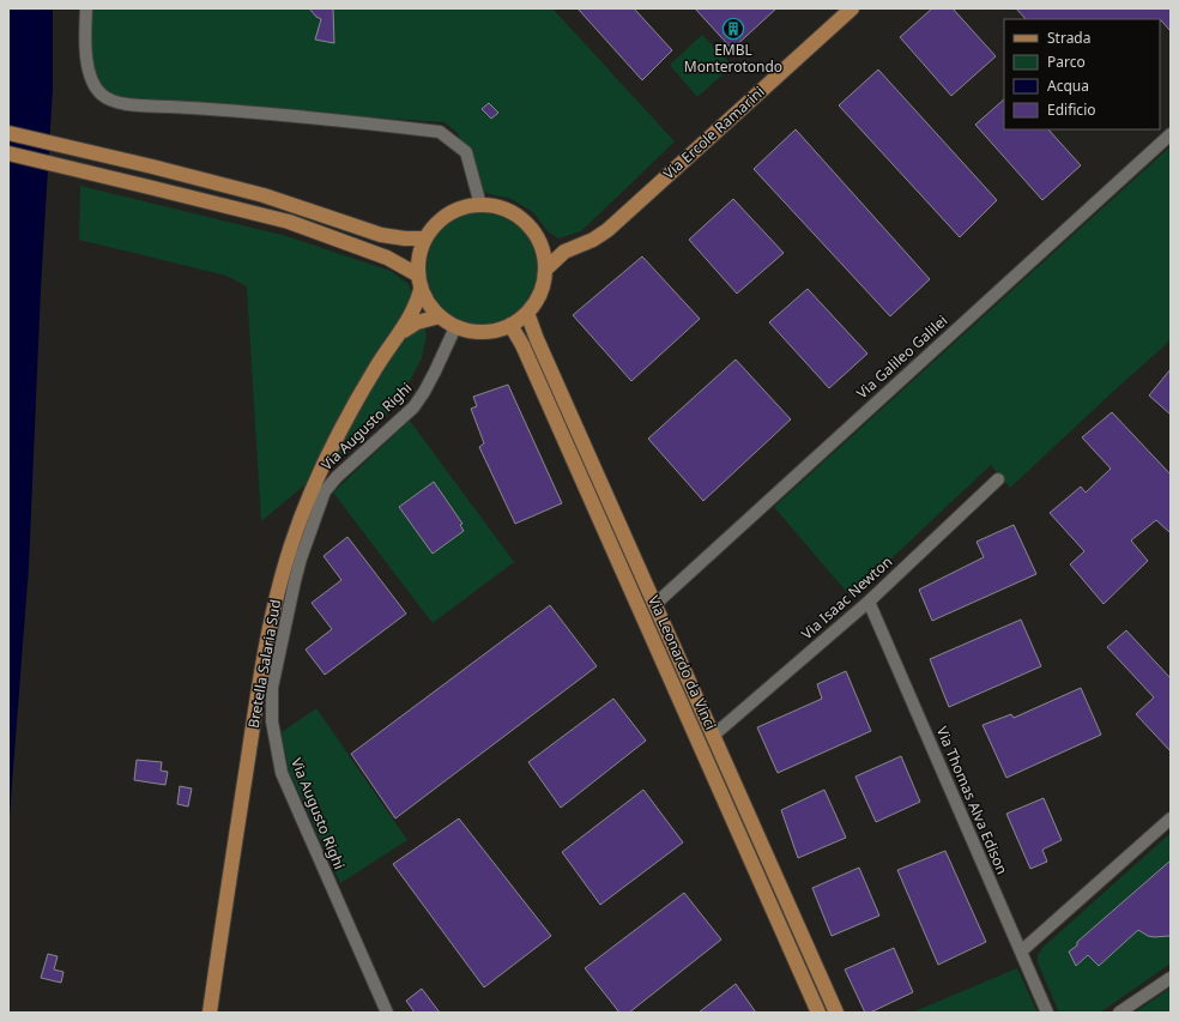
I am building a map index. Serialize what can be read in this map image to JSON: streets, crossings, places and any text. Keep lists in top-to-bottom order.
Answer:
{
  "streets": {
    "main road": ["Via Ercole Ramarini", "Via Leonardo da Vinci", "Bretella Salaria Sud"],
    "street": [
      "Via Galileo Galilei",
      "Via Augusto Righi",
      "Via Isaac Newton",
      "Via Thomas Alva Edison"
    ]
  },
  "crossings": [
    ["Via Ercole Ramarini", "Via Augusto Righi"],
    ["Via Ercole Ramarini", "Via Leonardo da Vinci"],
    ["Via Ercole Ramarini", "Bretella Salaria Sud"],
    ["Via Galileo Galilei", "Via Leonardo da Vinci"],
    ["Via Augusto Righi", "Via Leonardo da Vinci"],
    ["Via Augusto Righi", "Bretella Salaria Sud"],
    ["Via Isaac Newton", "Via Leonardo da Vinci"],
    ["Via Isaac Newton", "Via Thomas Alva Edison"],
    ["Via Leonardo da Vinci", "Bretella Salaria Sud"]
  ],
  "places": {
    "building": ["EMBL Monterotondo"]
  },
  "legend": [
    "Strada",
    "Parco",
    "Acqua",
    "Edificio"
  ]
}
